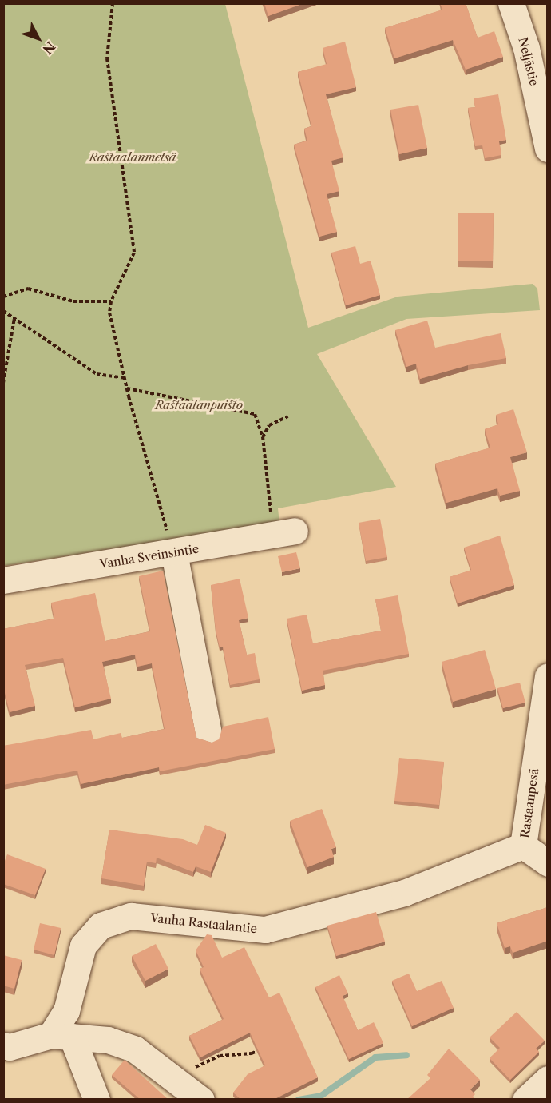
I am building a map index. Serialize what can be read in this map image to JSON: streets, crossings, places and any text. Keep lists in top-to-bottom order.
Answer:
{
  "streets": {
    "street": [
      "Neljästie",
      "Vanha Sveinsintie",
      "Rastaanpesä",
      "Vanha Rastaalantie"
    ]
  },
  "crossings": [
    ["Rastaanpesä", "Vanha Rastaalantie"]
  ],
  "parks": ["Rastaalanmetsä", "Rastaalanpuisto"],
  "north": "bottom right"
}
